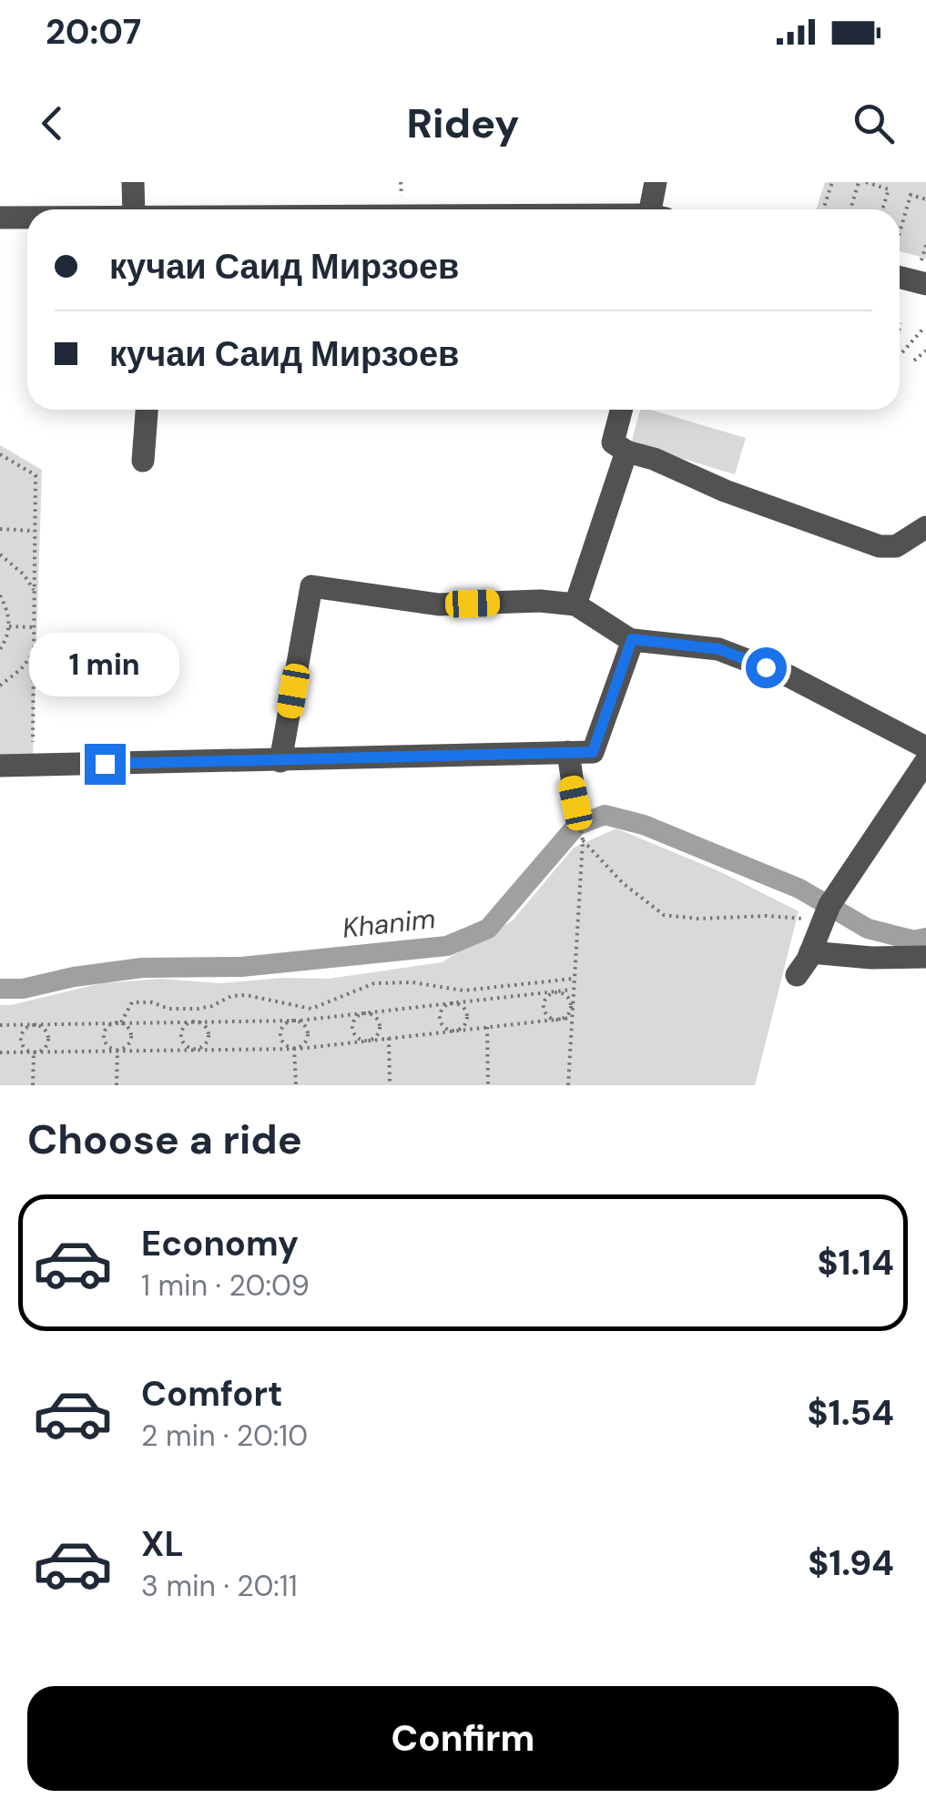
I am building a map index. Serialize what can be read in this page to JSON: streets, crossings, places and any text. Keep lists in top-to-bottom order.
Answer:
{
  "water": ["Khanim"],
  "page": {
    "status": "20:07",
    "header": "Ridey",
    "banner": ["кучаи Саид Мирзоев", "кучаи Саид Мирзоев"],
    "bubble": "1 min",
    "heading": "Choose a ride",
    "list": [
      {
        "name": "Economy",
        "note": "1 min · 20:09",
        "value": "$1.14"
      },
      {
        "name": "Comfort",
        "note": "2 min · 20:10",
        "value": "$1.54"
      },
      {
        "name": "XL",
        "note": "3 min · 20:11",
        "value": "$1.94"
      }
    ],
    "buttons": "Confirm"
  }
}
